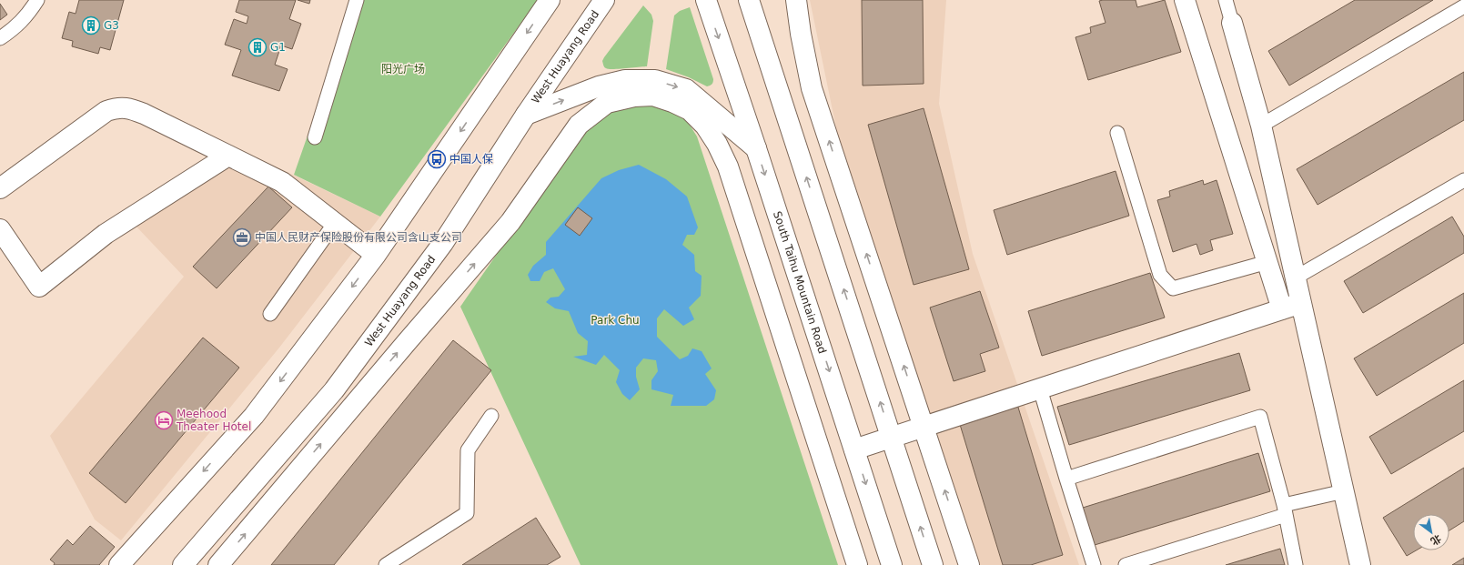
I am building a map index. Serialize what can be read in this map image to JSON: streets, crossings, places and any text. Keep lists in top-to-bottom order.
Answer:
{
  "streets": {
    "street": ["West Huayang Road", "South Taihu Mountain Road"]
  },
  "parks": ["阳光广场", "Park Chu"],
  "places": {
    "building": ["G3", "G1"],
    "bus stop": ["中国人保"],
    "office": ["中国人民财产保险股份有限公司含山支公司"],
    "hotel": ["Meehood Theater Hotel"]
  },
  "north": "bottom right"
}
